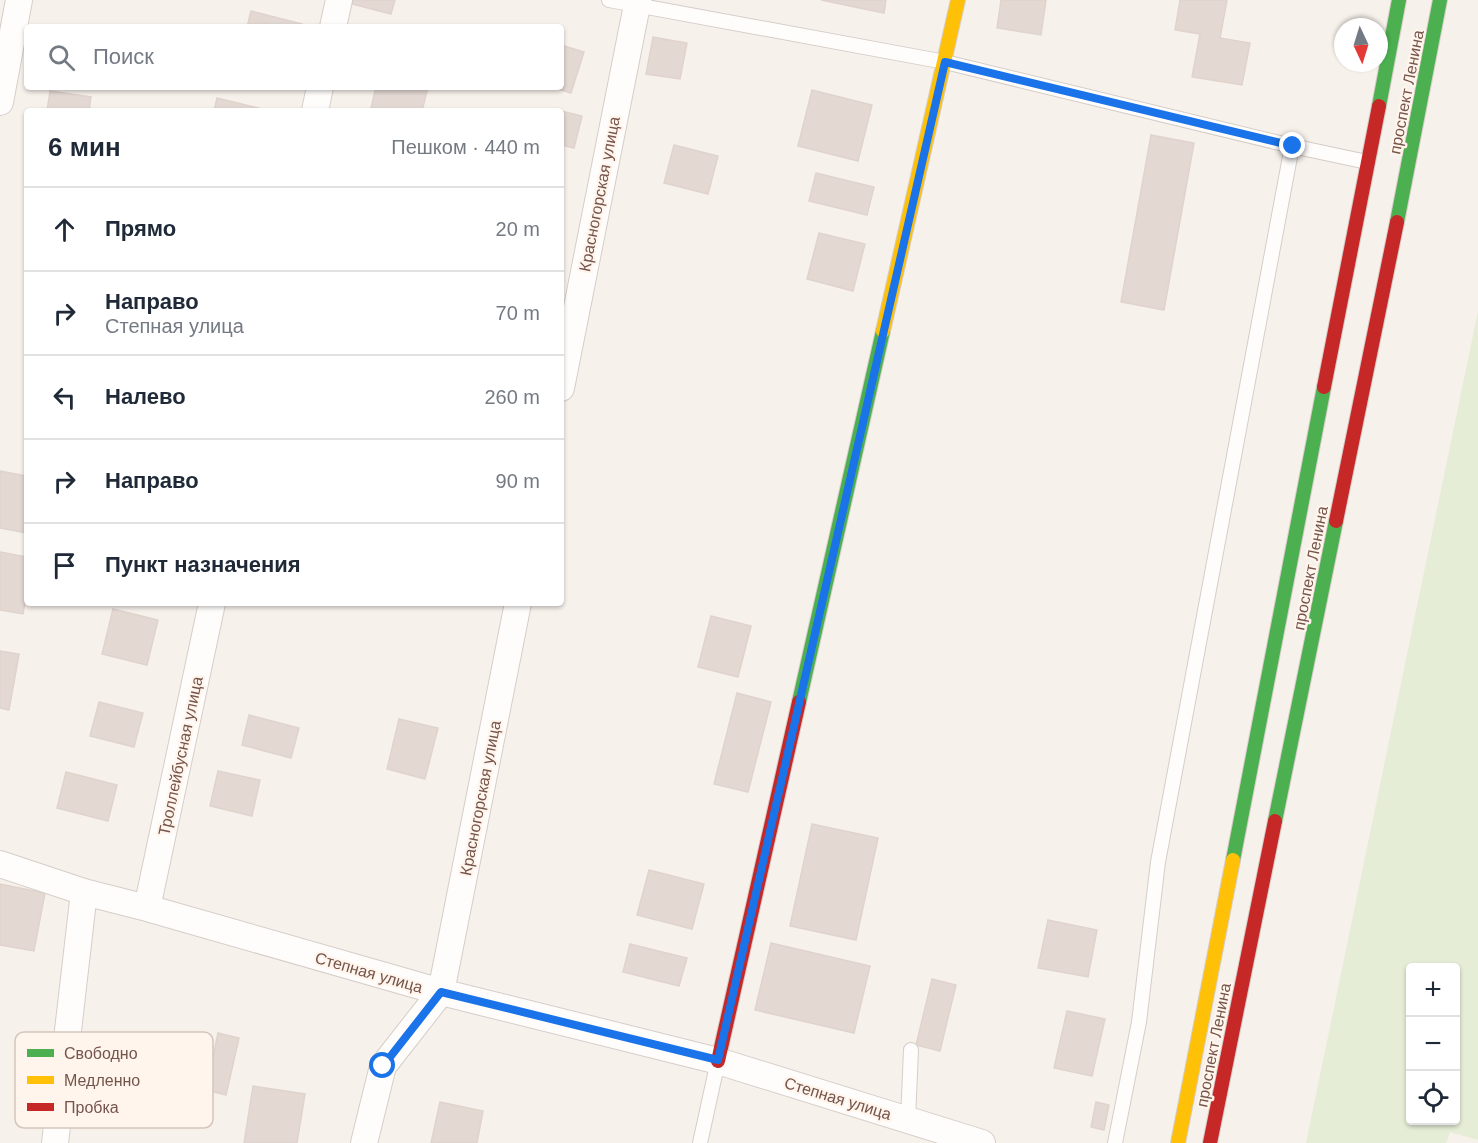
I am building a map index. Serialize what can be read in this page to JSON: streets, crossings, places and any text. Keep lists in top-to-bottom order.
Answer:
{
  "streets": {
    "main road": ["проспект Ленина"],
    "street": ["Красногорская улица", "Троллейбусная улица", "Степная улица"]
  },
  "crossings": [
    ["Красногорская улица", "Степная улица"],
    ["Троллейбусная улица", "Степная улица"]
  ],
  "legend": ["Свободно", "Медленно", "Пробка"],
  "north": "bottom",
  "page": {
    "search": "Поиск",
    "heading": ["6 мин", "Пешком · 440 m"],
    "list": [
      ["Прямо", "20 m"],
      ["Направо", "Степная улица", "70 m"],
      ["Налево", "260 m"],
      ["Направо", "90 m"],
      "Пункт назначения"
    ],
    "map_buttons": ["+", "−"]
  }
}
